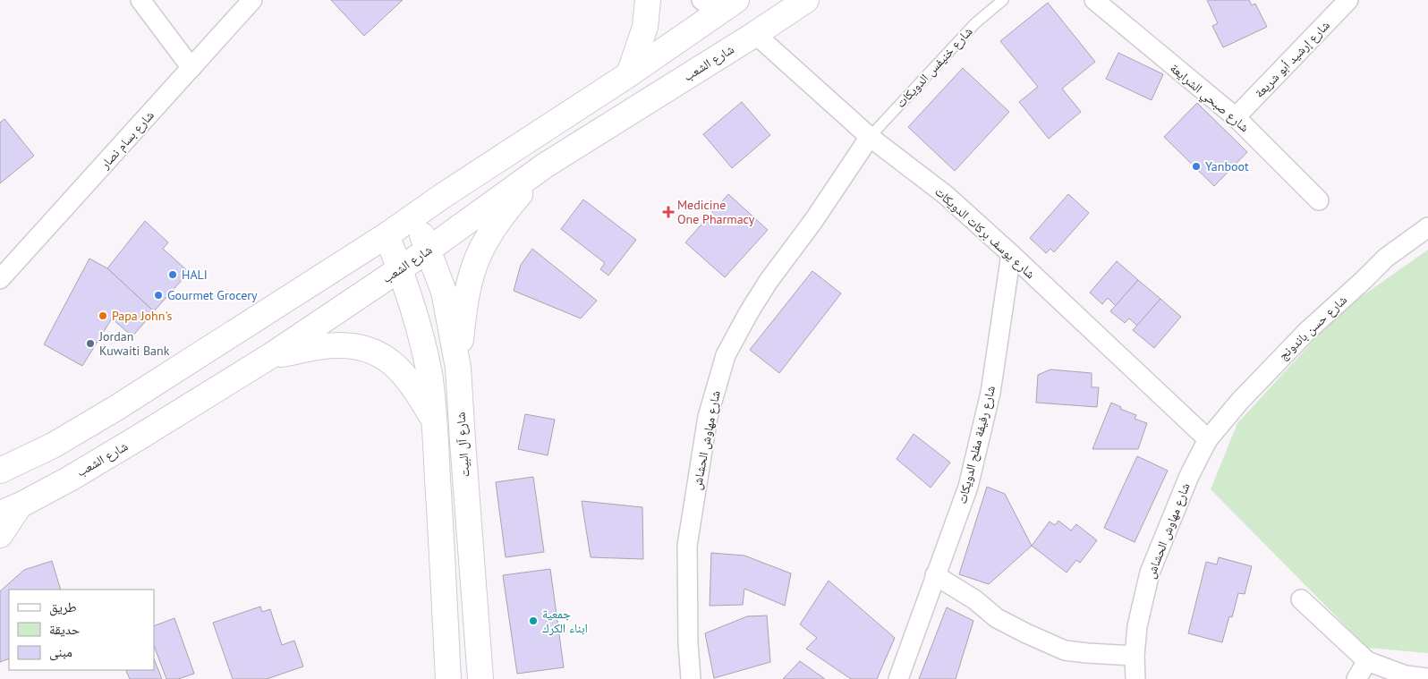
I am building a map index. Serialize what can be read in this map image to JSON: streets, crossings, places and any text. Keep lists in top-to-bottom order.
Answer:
{
  "streets": {
    "main road": ["شارع الشعب", "شارع آل البيت"],
    "street": [
      "شارع إرشيد أبو شريعة",
      "شارع صبحي الشرايعة",
      "شارع بسام نصار",
      "شارع يوسف بركات الدويكات",
      "شارع حسن باندونج",
      "شارع مهاوش الحشاش",
      "شارع رفيفة مفلح الدويكات"
    ],
    "lane": ["شارع خنيفس الدويكات"]
  },
  "crossings": [
    ["شارع إرشيد أبو شريعة", "شارع صبحي الشرايعة"],
    ["شارع الشعب", "شارع يوسف بركات الدويكات"],
    ["شارع الشعب", "شارع آل البيت"],
    ["شارع خنيفس الدويكات", "شارع يوسف بركات الدويكات"],
    ["شارع خنيفس الدويكات", "شارع مهاوش الحشاش"],
    ["شارع يوسف بركات الدويكات", "شارع حسن باندونج"],
    ["شارع يوسف بركات الدويكات", "شارع مهاوش الحشاش"],
    ["شارع يوسف بركات الدويكات", "شارع رفيفة مفلح الدويكات"],
    ["شارع حسن باندونج", "شارع مهاوش الحشاش"]
  ],
  "places": {
    "other": [
      "Yanboot",
      "HALI",
      "Gourmet Grocery",
      "Papa John's",
      "Jordan Kuwaiti Bank",
      "جمعية ابناء الكرك"
    ],
    "health": ["Medicine One Pharmacy"]
  },
  "legend": ["طريق", "حديقة", "مبنى"]
}
